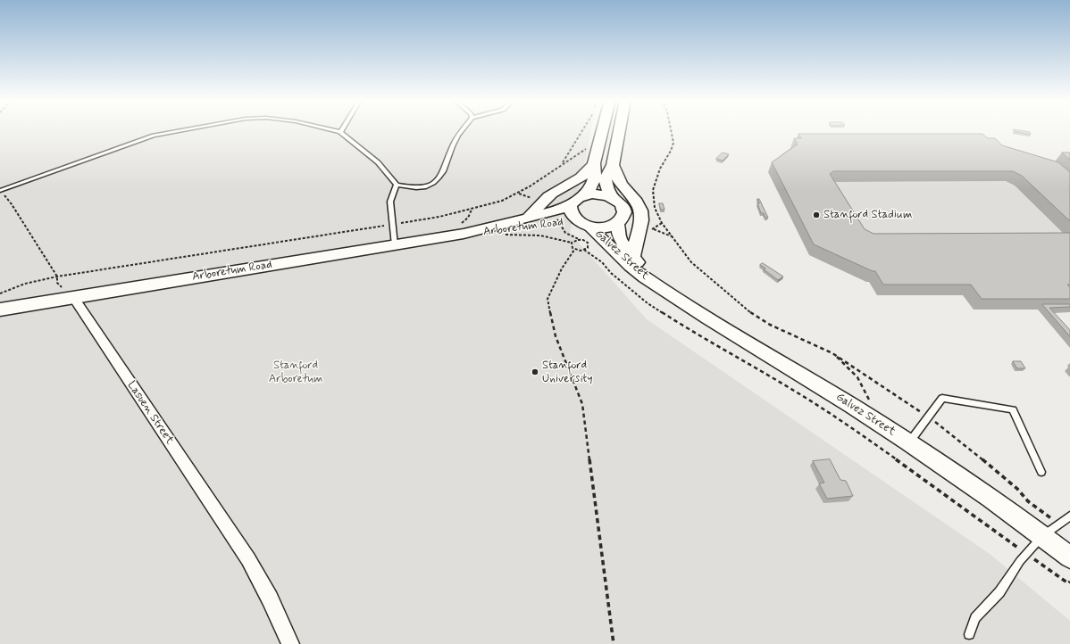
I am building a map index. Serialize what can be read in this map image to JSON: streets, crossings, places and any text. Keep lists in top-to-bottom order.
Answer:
{
  "streets": {
    "main road": ["Arboretum Road"],
    "street": ["Galvez Street", "Lasuen Street"]
  },
  "crossings": [
    ["Arboretum Road", "Galvez Street"],
    ["Arboretum Road", "Lasuen Street"]
  ],
  "parks": ["Stanford Arboretum"],
  "places": ["Stanford Stadium", "Stanford University"]
}
